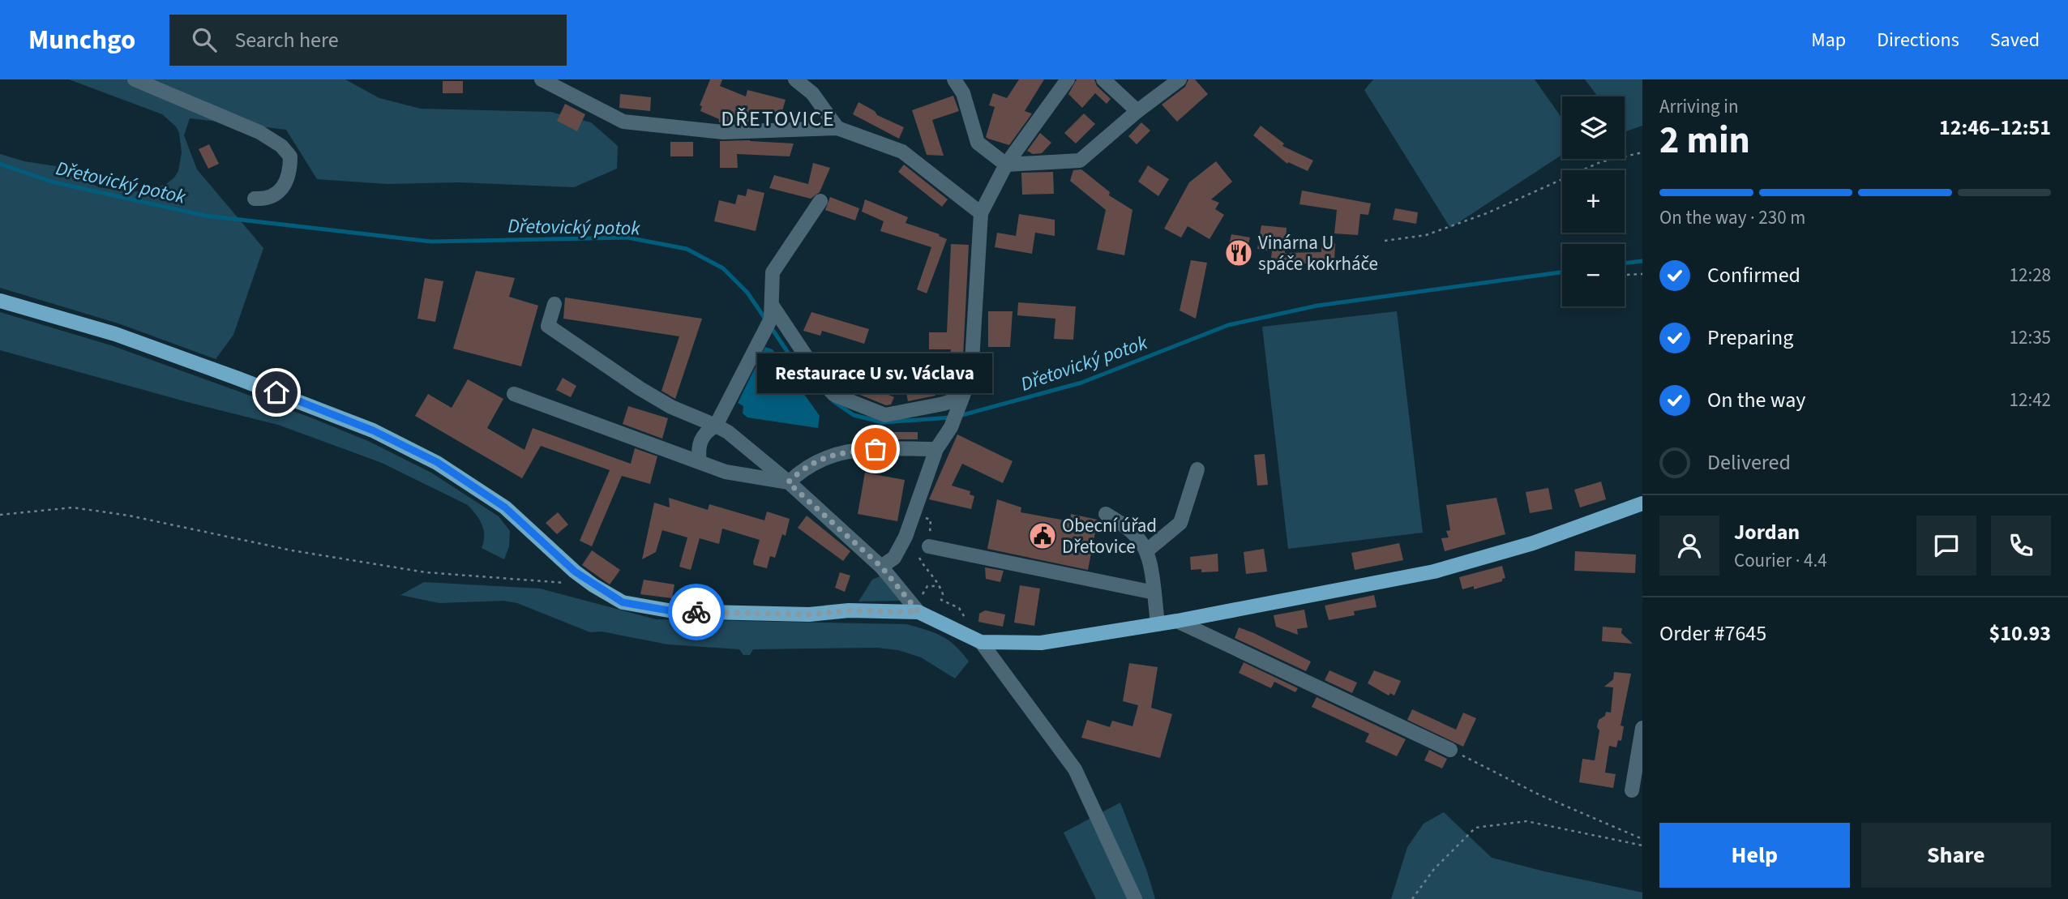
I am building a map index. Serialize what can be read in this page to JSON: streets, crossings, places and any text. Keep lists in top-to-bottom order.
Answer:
{
  "districts": ["DŘETOVICE"],
  "water": ["Dřetovický potok"],
  "places": {
    "restaurant": ["Vinárna U spáče kokrháče"],
    "other": ["Restaurace U sv. Václava"],
    "public building": ["Obecní úřad Dřetovice"]
  },
  "page": {
    "header": "Munchgo",
    "search": "Search here",
    "nav": ["Map", "Directions", "Saved"],
    "heading": ["2 min", "Arriving in", "12:46–12:51"],
    "panel": [
      "Jordan",
      "Courier · 4.4",
      "Order #7645",
      "$10.93"
    ],
    "map_buttons": ["+", "−"],
    "bar": "On the way · 230 m",
    "list": [
      ["Confirmed", "12:28"],
      ["Preparing", "12:35"],
      ["On the way", "12:42"],
      "Delivered"
    ],
    "bubble": "Restaurace U sv. Václava",
    "buttons": ["Help", "Share"]
  }
}
